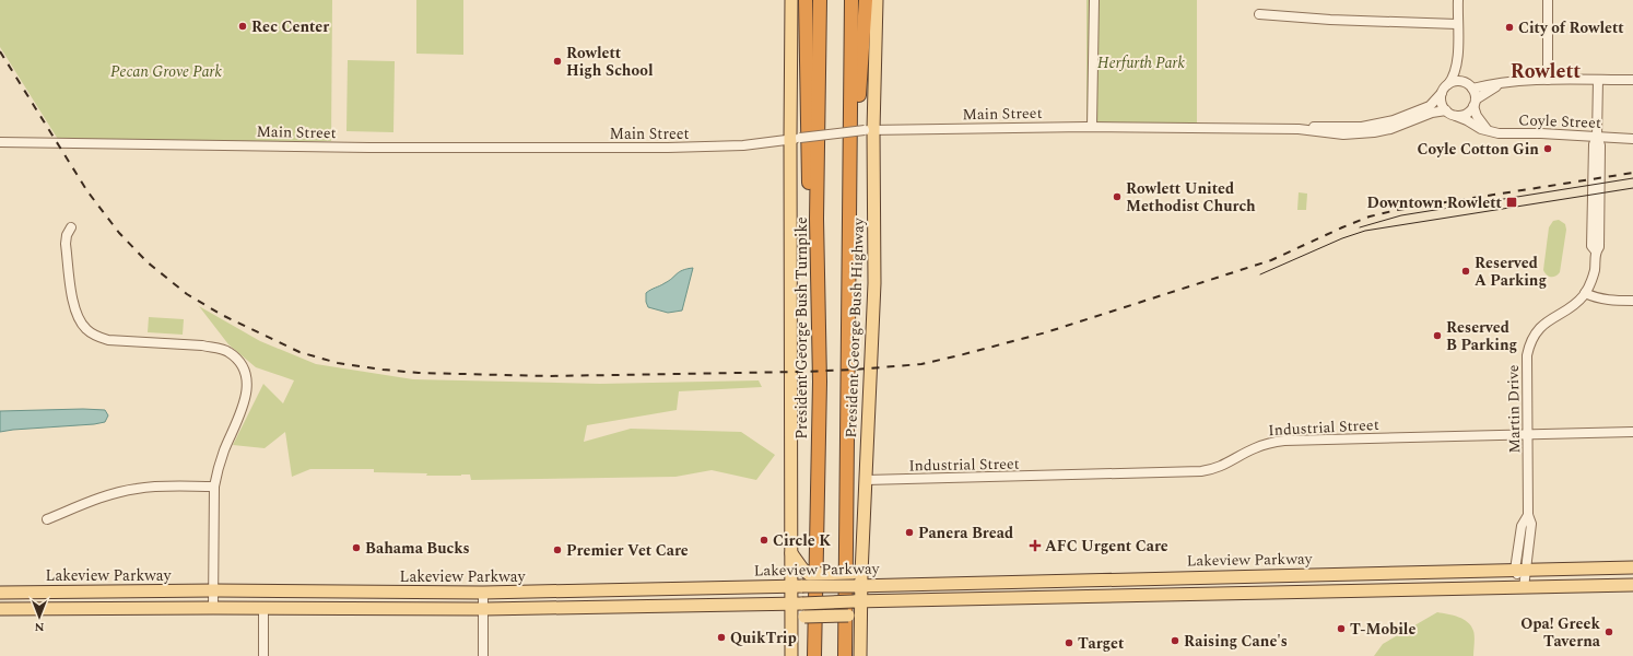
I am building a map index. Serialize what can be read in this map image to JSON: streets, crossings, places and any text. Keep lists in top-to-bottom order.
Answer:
{
  "streets": {
    "highway": ["President George Bush Turnpike"],
    "main road": ["President George Bush Highway", "Lakeview Parkway"],
    "street": [
      "Main Street",
      "Coyle Street",
      "Martin Drive",
      "Industrial Street"
    ]
  },
  "crossings": [
    ["Main Street", "Coyle Street"],
    ["Main Street", "President George Bush Highway"],
    ["Coyle Street", "Martin Drive"],
    ["President George Bush Highway", "Industrial Street"],
    ["President George Bush Highway", "Lakeview Parkway"],
    ["Martin Drive", "Industrial Street"],
    ["Martin Drive", "Lakeview Parkway"]
  ],
  "districts": ["Rowlett"],
  "parks": ["Herfurth Park", "Pecan Grove Park"],
  "places": {
    "other": [
      "Rec Center",
      "City of Rowlett",
      "Rowlett High School",
      "Coyle Cotton Gin",
      "Rowlett United Methodist Church",
      "Reserved A Parking",
      "Reserved B Parking",
      "Panera Bread",
      "Circle K",
      "Bahama Bucks",
      "Premier Vet Care",
      "T-Mobile",
      "Opa! Greek Taverna",
      "QuikTrip",
      "Raising Cane's",
      "Target"
    ],
    "transit": ["Downtown Rowlett"],
    "health": ["AFC Urgent Care"]
  },
  "north": "bottom"
}
